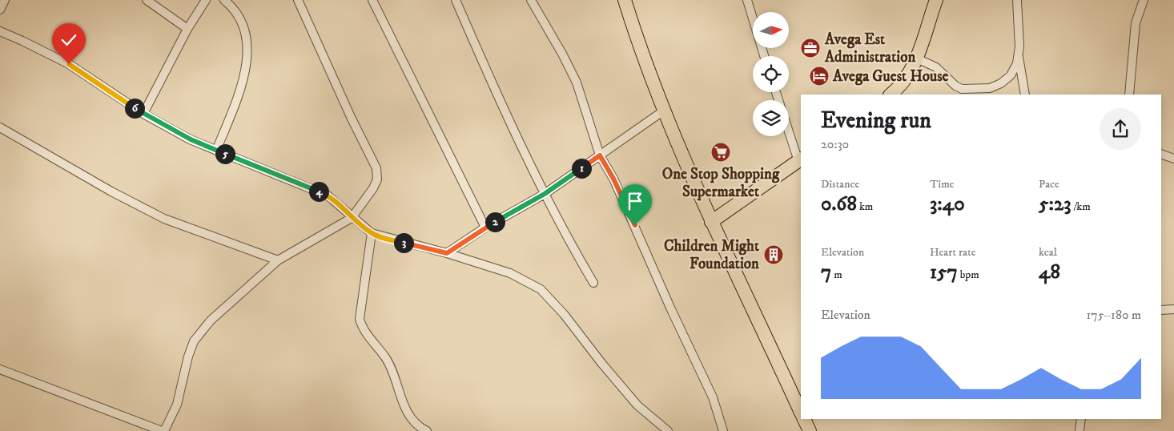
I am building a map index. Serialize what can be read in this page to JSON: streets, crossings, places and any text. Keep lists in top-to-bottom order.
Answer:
{
  "places": {
    "office": ["Avega Est Administration"],
    "hotel": ["Avega Guest House"],
    "supermarket": ["One Stop Shopping Supermarket"],
    "building": ["Children Might Foundation"]
  },
  "north": "right",
  "page": {
    "heading": ["Evening run", "20:30"],
    "pins": [
      "6",
      "5",
      "1",
      "4",
      "2",
      "3"
    ],
    "stats": [
      ["Distance", "0.68 km"],
      ["Time", "3:40"],
      ["Pace", "5:23 /km"],
      ["Elevation", "7 m"],
      ["Heart rate", "157 bpm"],
      ["kcal", "48"]
    ],
    "chart": ["Elevation", "175–180 m"]
  }
}
